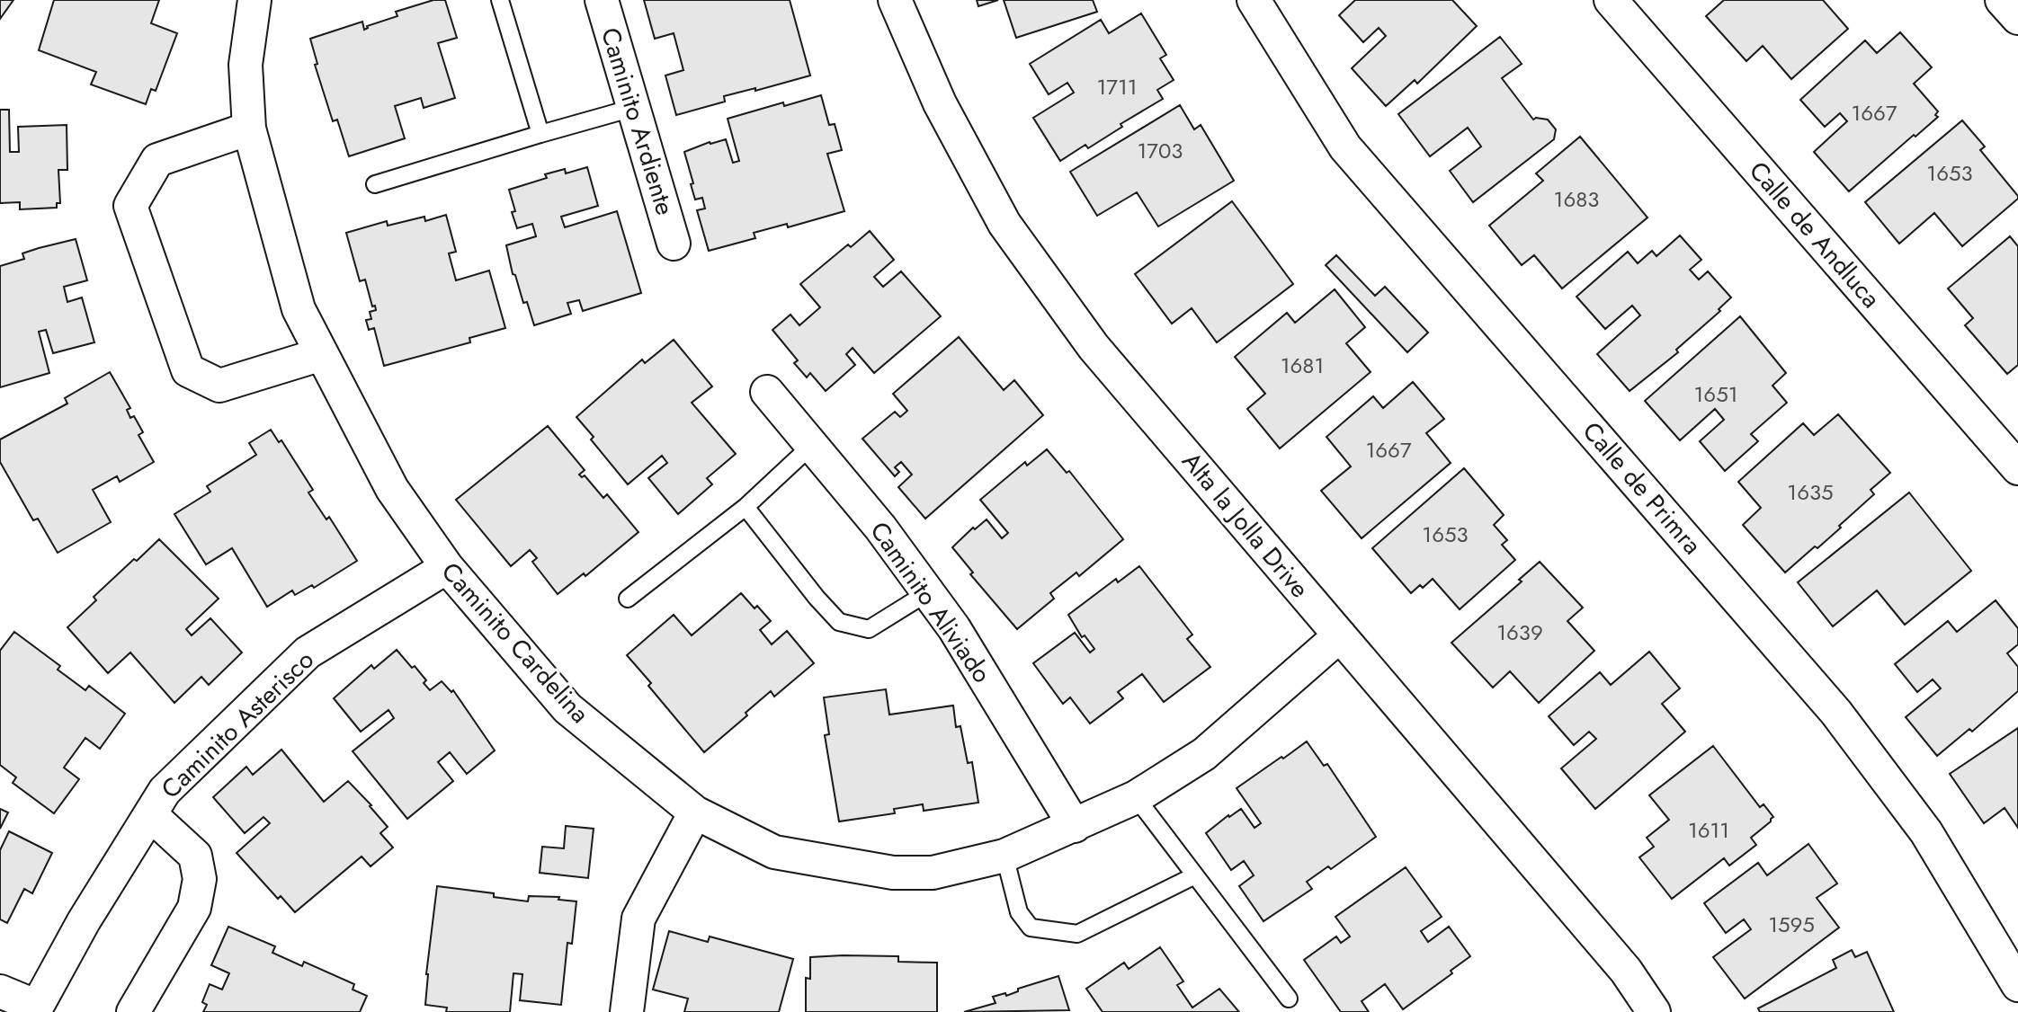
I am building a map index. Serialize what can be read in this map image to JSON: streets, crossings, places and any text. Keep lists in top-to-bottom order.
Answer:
{
  "streets": {
    "street": [
      "Caminito Ardiente",
      "Calle de Andluca",
      "Calle de Primra",
      "Alta la Jolla Drive",
      "Caminito Aliviado",
      "Caminito Cardelina",
      "Caminito Asterisco"
    ]
  },
  "crossings": [
    ["Alta la Jolla Drive", "Caminito Cardelina"],
    ["Caminito Aliviado", "Caminito Cardelina"],
    ["Caminito Cardelina", "Caminito Asterisco"]
  ],
  "house_numbers": [
    "1711",
    "1667",
    "1703",
    "1653",
    "1683",
    "1681",
    "1651",
    "1667",
    "1635",
    "1653",
    "1639",
    "1611",
    "1595"
  ]
}
